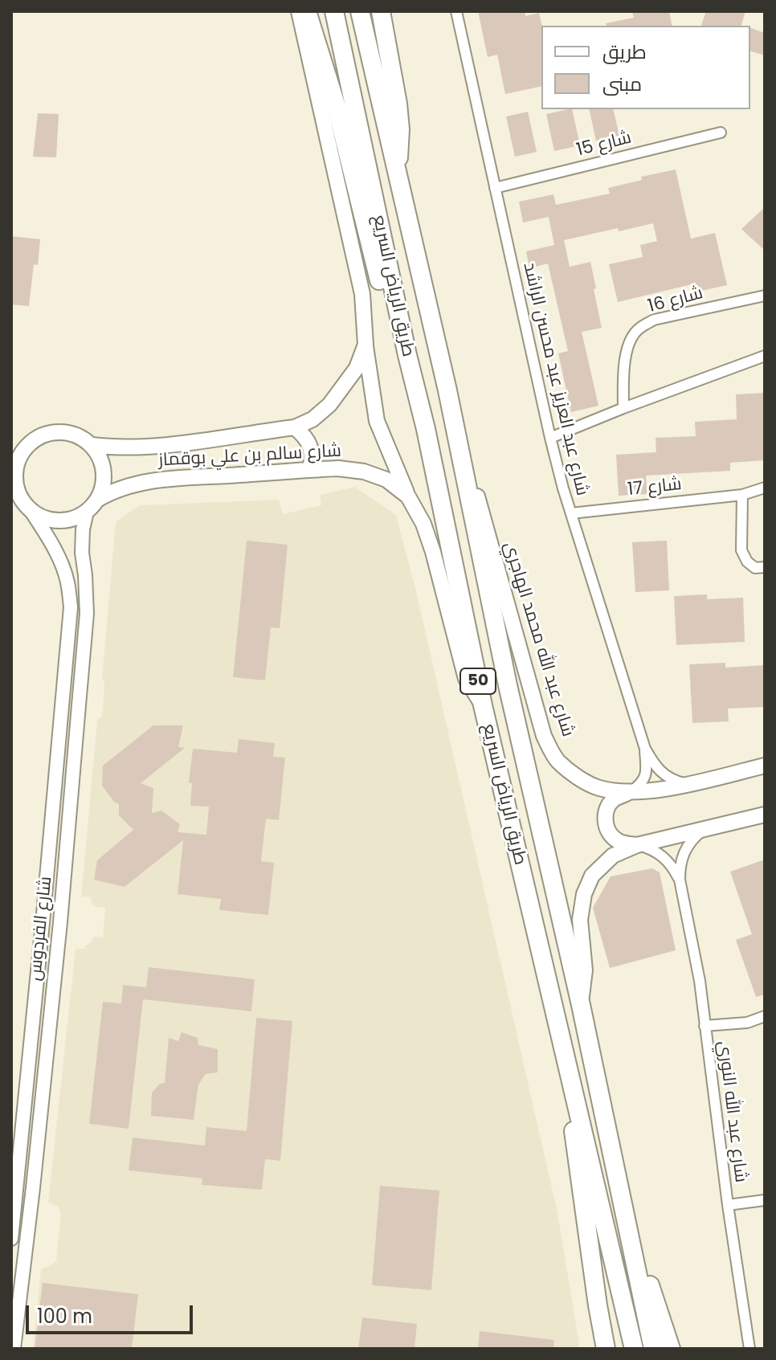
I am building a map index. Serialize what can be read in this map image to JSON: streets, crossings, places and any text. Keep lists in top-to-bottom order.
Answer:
{
  "streets": {
    "highway": ["طريق الرياض السريع", "50"],
    "main road": ["شارع سالم بن علي بوقماز", "شارع عبد الله محمد الهاجري"],
    "street": [
      "شارع 15",
      "شارع 16",
      "شارع عبد العزيز عبد محسن الراشد",
      "شارع 17",
      "شارع الفردوس",
      "شارع عبد الله النوري"
    ]
  },
  "crossings": [
    ["شارع 15", "شارع عبد العزيز عبد محسن الراشد"],
    ["طريق الرياض السريع", "شارع سالم بن علي بوقماز"],
    ["طريق الرياض السريع", "شارع عبد الله محمد الهاجري"],
    ["شارع عبد العزيز عبد محسن الراشد", "شارع 17"],
    ["شارع عبد العزيز عبد محسن الراشد", "شارع عبد الله محمد الهاجري"],
    ["شارع سالم بن علي بوقماز", "شارع الفردوس"]
  ],
  "legend": ["طريق", "مبنى"],
  "scale_bar": "100 m"
}
